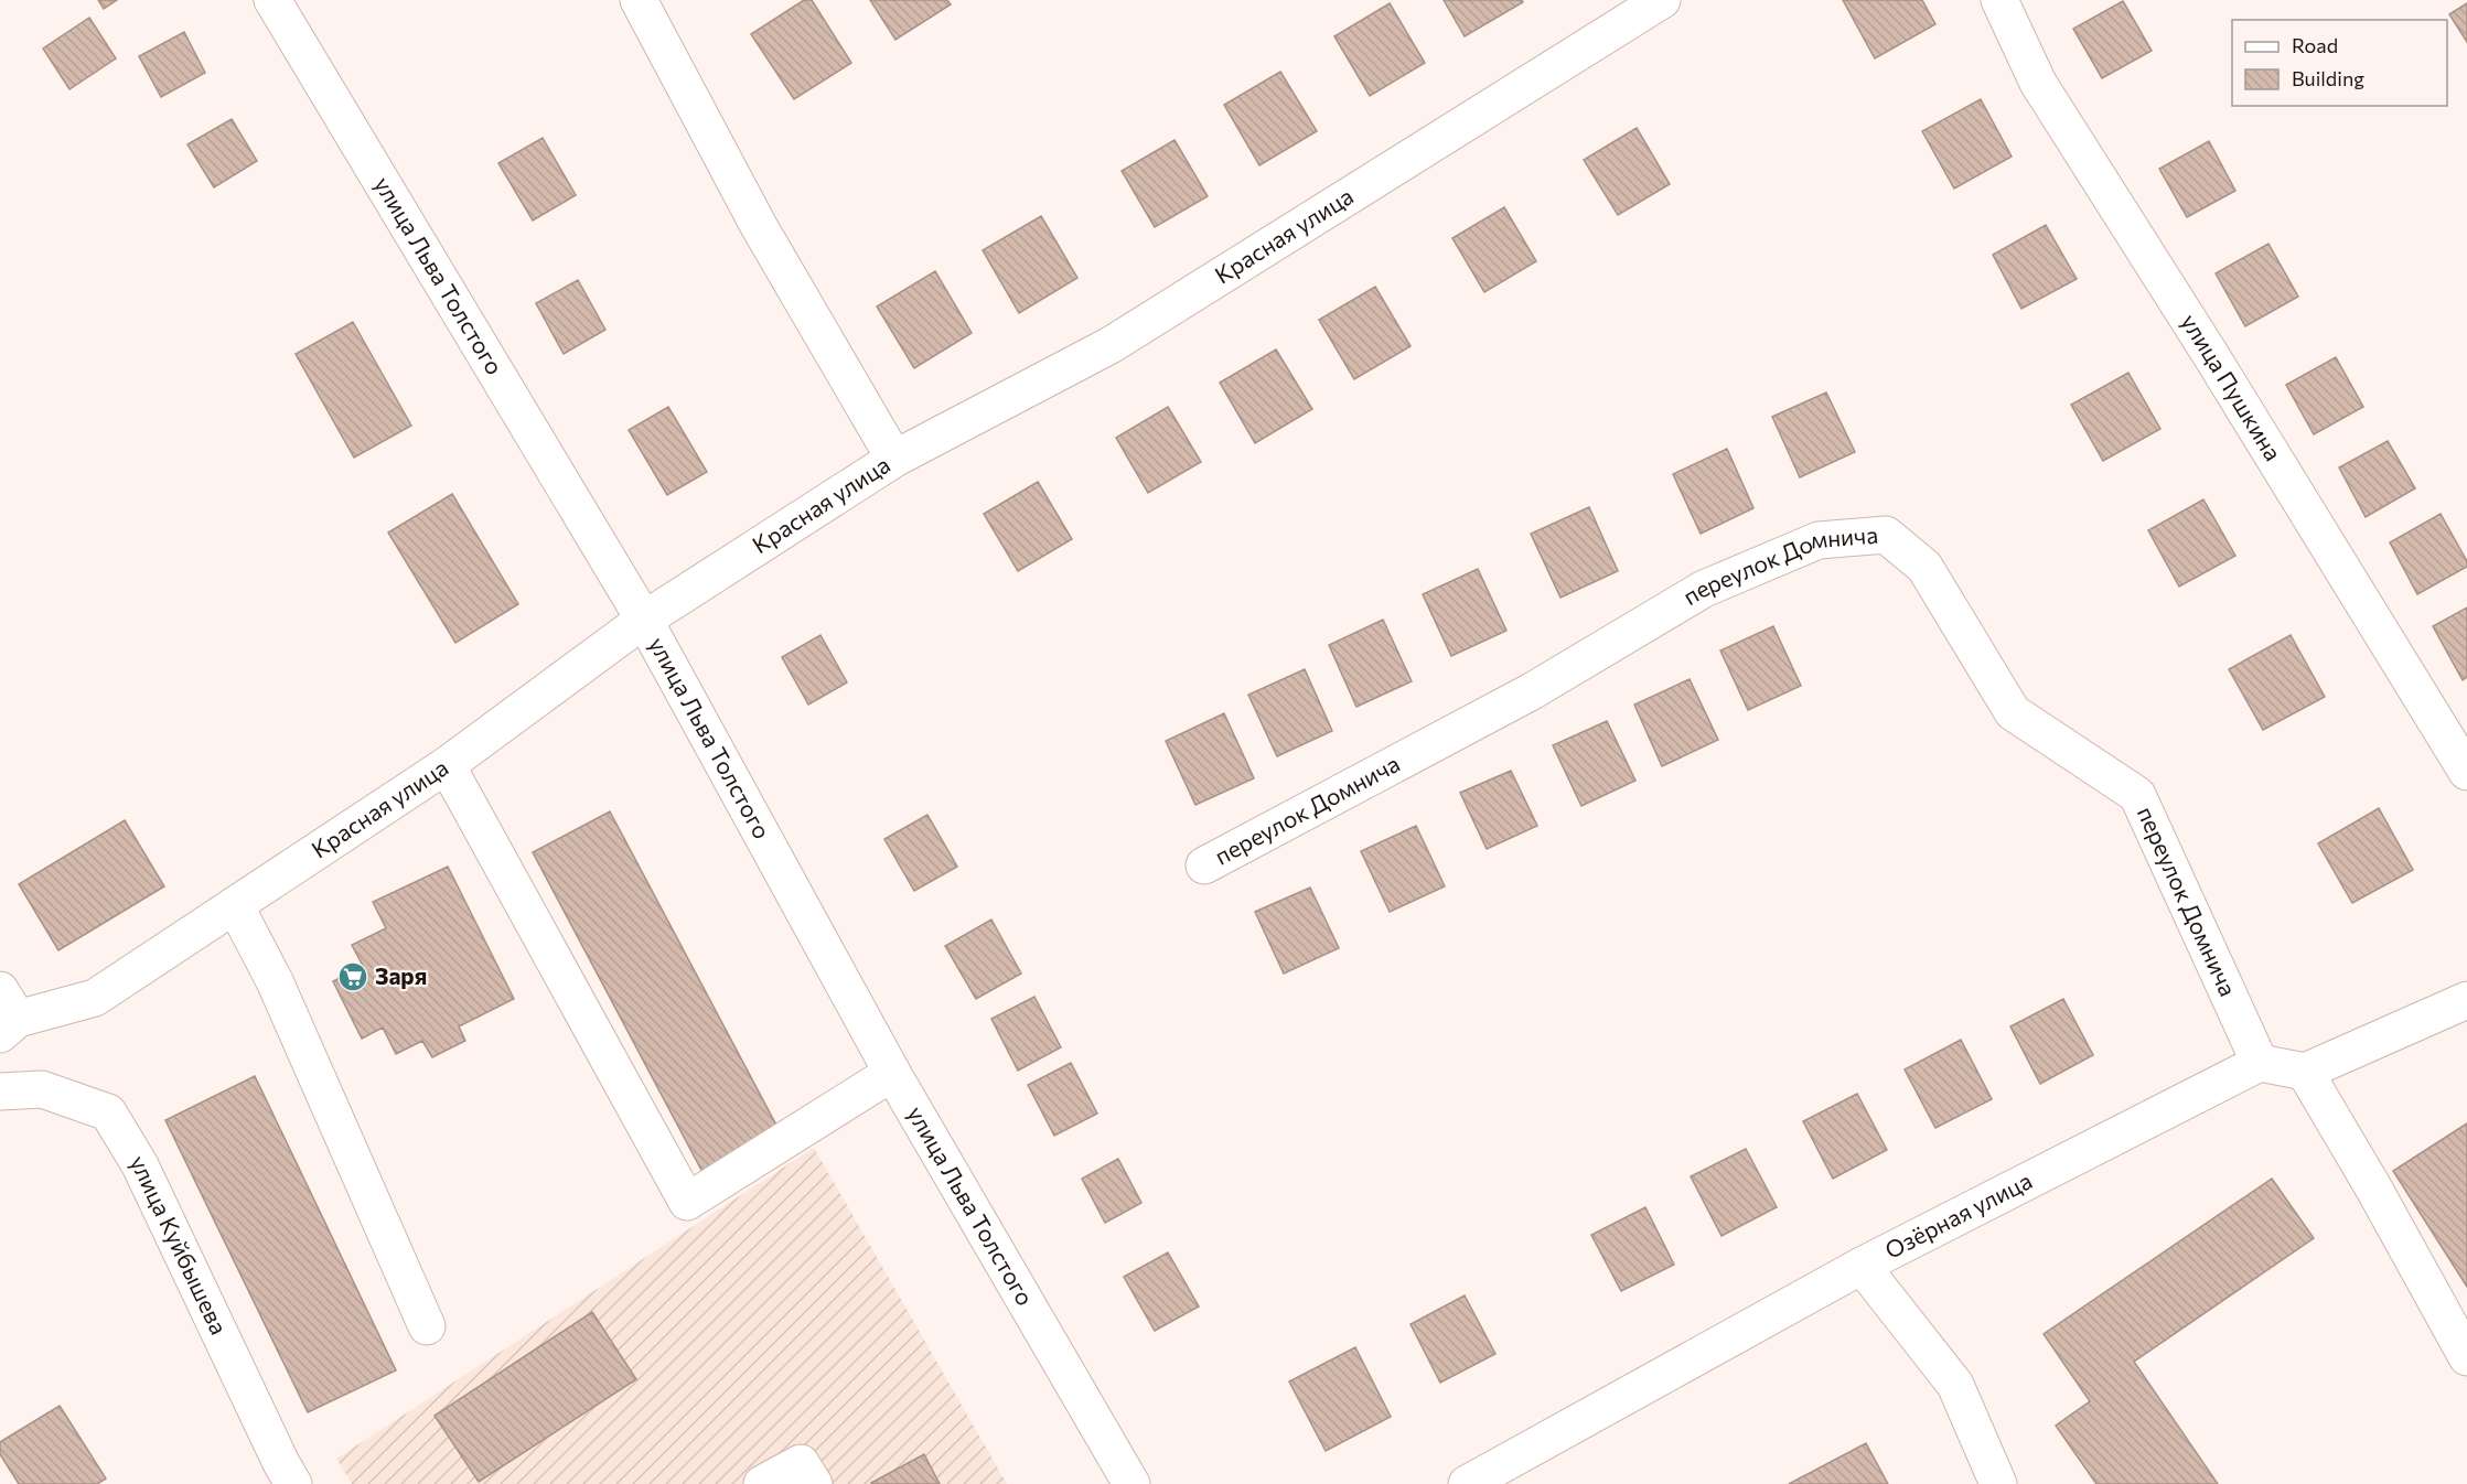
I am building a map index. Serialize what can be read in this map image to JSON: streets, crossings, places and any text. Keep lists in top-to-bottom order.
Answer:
{
  "streets": {
    "street": [
      "Красная улица",
      "улица Льва Толстого",
      "улица Пушкина",
      "переулок Домнича",
      "Озёрная улица",
      "улица Куйбышева"
    ]
  },
  "crossings": [
    ["Красная улица", "улица Льва Толстого"],
    ["переулок Домнича", "Озёрная улица"]
  ],
  "places": {
    "supermarket": ["Заря"]
  },
  "legend": ["Road", "Building"]
}
